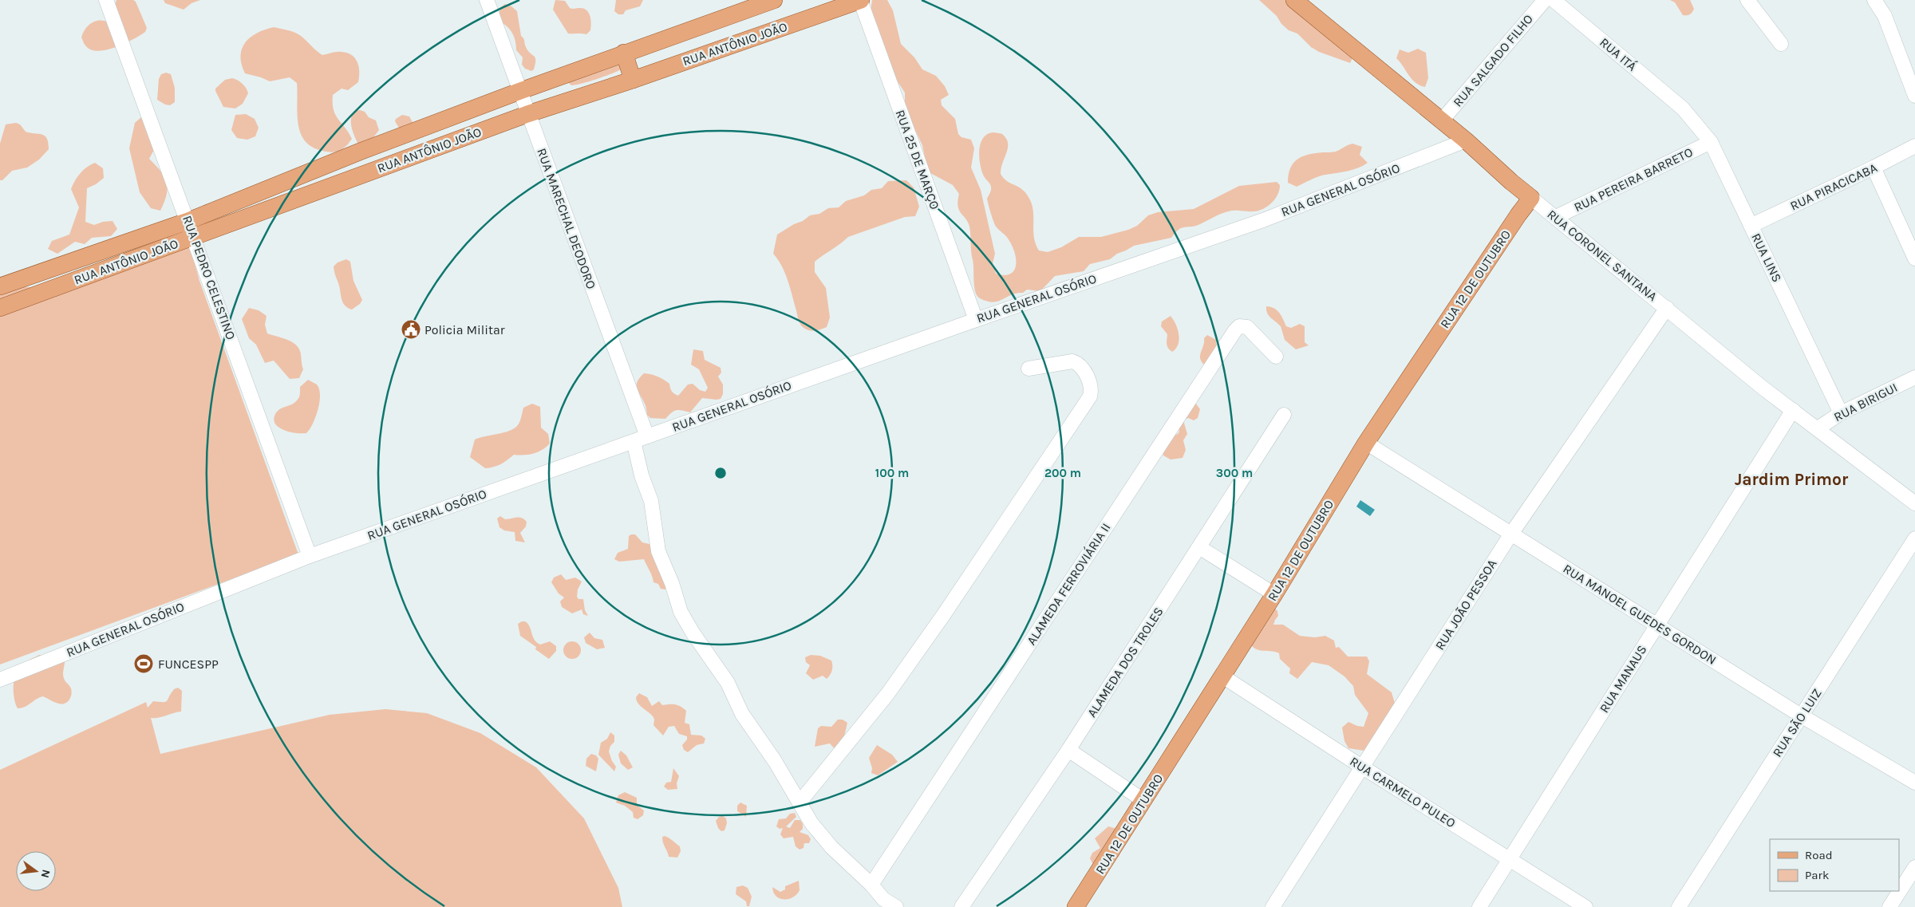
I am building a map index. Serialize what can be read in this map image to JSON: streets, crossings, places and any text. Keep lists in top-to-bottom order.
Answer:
{
  "streets": {
    "main road": ["RUA ANTÔNIO JOÃO", "RUA CORONEL SANTANA", "RUA 12 DE OUTUBRO"],
    "street": [
      "RUA ITÁ",
      "RUA SALGADO FILHO",
      "RUA 25 DE MARÇO",
      "RUA PEREIRA BARRETO",
      "RUA PIRACICABA",
      "RUA GENERAL OSÓRIO",
      "RUA MARECHAL DEODORO",
      "RUA LINS",
      "RUA PEDRO CELESTINO",
      "RUA BIRIGUI",
      "ALAMEDA FERROVIÁRIA II",
      "RUA JOÃO PESSOA",
      "RUA MANOEL GUEDES GORDON",
      "ALAMEDA DOS TROLES",
      "RUA MANAUS",
      "RUA SÃO LUIZ",
      "RUA CARMELO PULEO"
    ]
  },
  "crossings": [
    ["RUA ANTÔNIO JOÃO", "RUA 25 DE MARÇO"],
    ["RUA ANTÔNIO JOÃO", "RUA MARECHAL DEODORO"],
    ["RUA ANTÔNIO JOÃO", "RUA PEDRO CELESTINO"],
    ["RUA ITÁ", "RUA LINS"],
    ["RUA SALGADO FILHO", "RUA CORONEL SANTANA"],
    ["RUA 25 DE MARÇO", "RUA GENERAL OSÓRIO"],
    ["RUA PEREIRA BARRETO", "RUA CORONEL SANTANA"],
    ["RUA PEREIRA BARRETO", "RUA LINS"],
    ["RUA PIRACICABA", "RUA LINS"],
    ["RUA GENERAL OSÓRIO", "RUA MARECHAL DEODORO"],
    ["RUA GENERAL OSÓRIO", "RUA CORONEL SANTANA"],
    ["RUA GENERAL OSÓRIO", "RUA PEDRO CELESTINO"],
    ["RUA CORONEL SANTANA", "RUA 12 DE OUTUBRO"],
    ["RUA CORONEL SANTANA", "RUA BIRIGUI"],
    ["RUA CORONEL SANTANA", "RUA JOÃO PESSOA"],
    ["RUA CORONEL SANTANA", "RUA MANAUS"],
    ["RUA LINS", "RUA BIRIGUI"],
    ["RUA 12 DE OUTUBRO", "RUA MANOEL GUEDES GORDON"],
    ["RUA 12 DE OUTUBRO", "RUA CARMELO PULEO"],
    ["RUA JOÃO PESSOA", "RUA MANOEL GUEDES GORDON"],
    ["RUA JOÃO PESSOA", "RUA CARMELO PULEO"],
    ["RUA MANOEL GUEDES GORDON", "RUA MANAUS"],
    ["RUA MANOEL GUEDES GORDON", "RUA SÃO LUIZ"],
    ["RUA MANAUS", "RUA CARMELO PULEO"]
  ],
  "districts": ["Jardim Primor"],
  "places": {
    "public building": ["Policia Militar"],
    "sports": ["FUNCESPP"]
  },
  "legend": ["Road", "Park"],
  "north": "right",
  "rings": ["100 m", "200 m", "300 m"]
}
